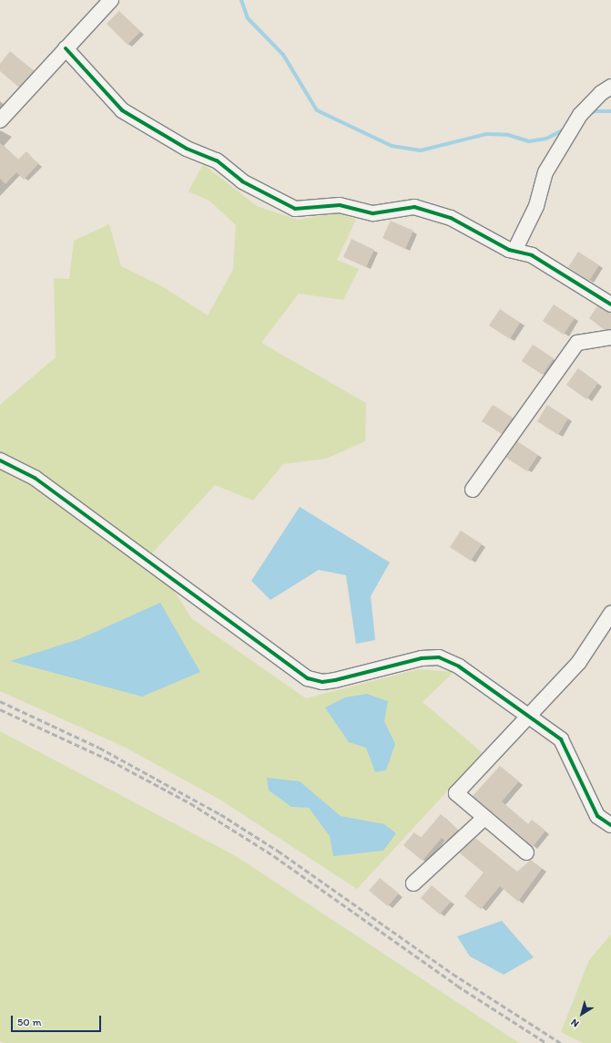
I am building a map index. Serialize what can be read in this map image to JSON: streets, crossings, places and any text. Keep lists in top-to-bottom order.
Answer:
{
  "scale_bar": "50 m",
  "north": "bottom left"
}
